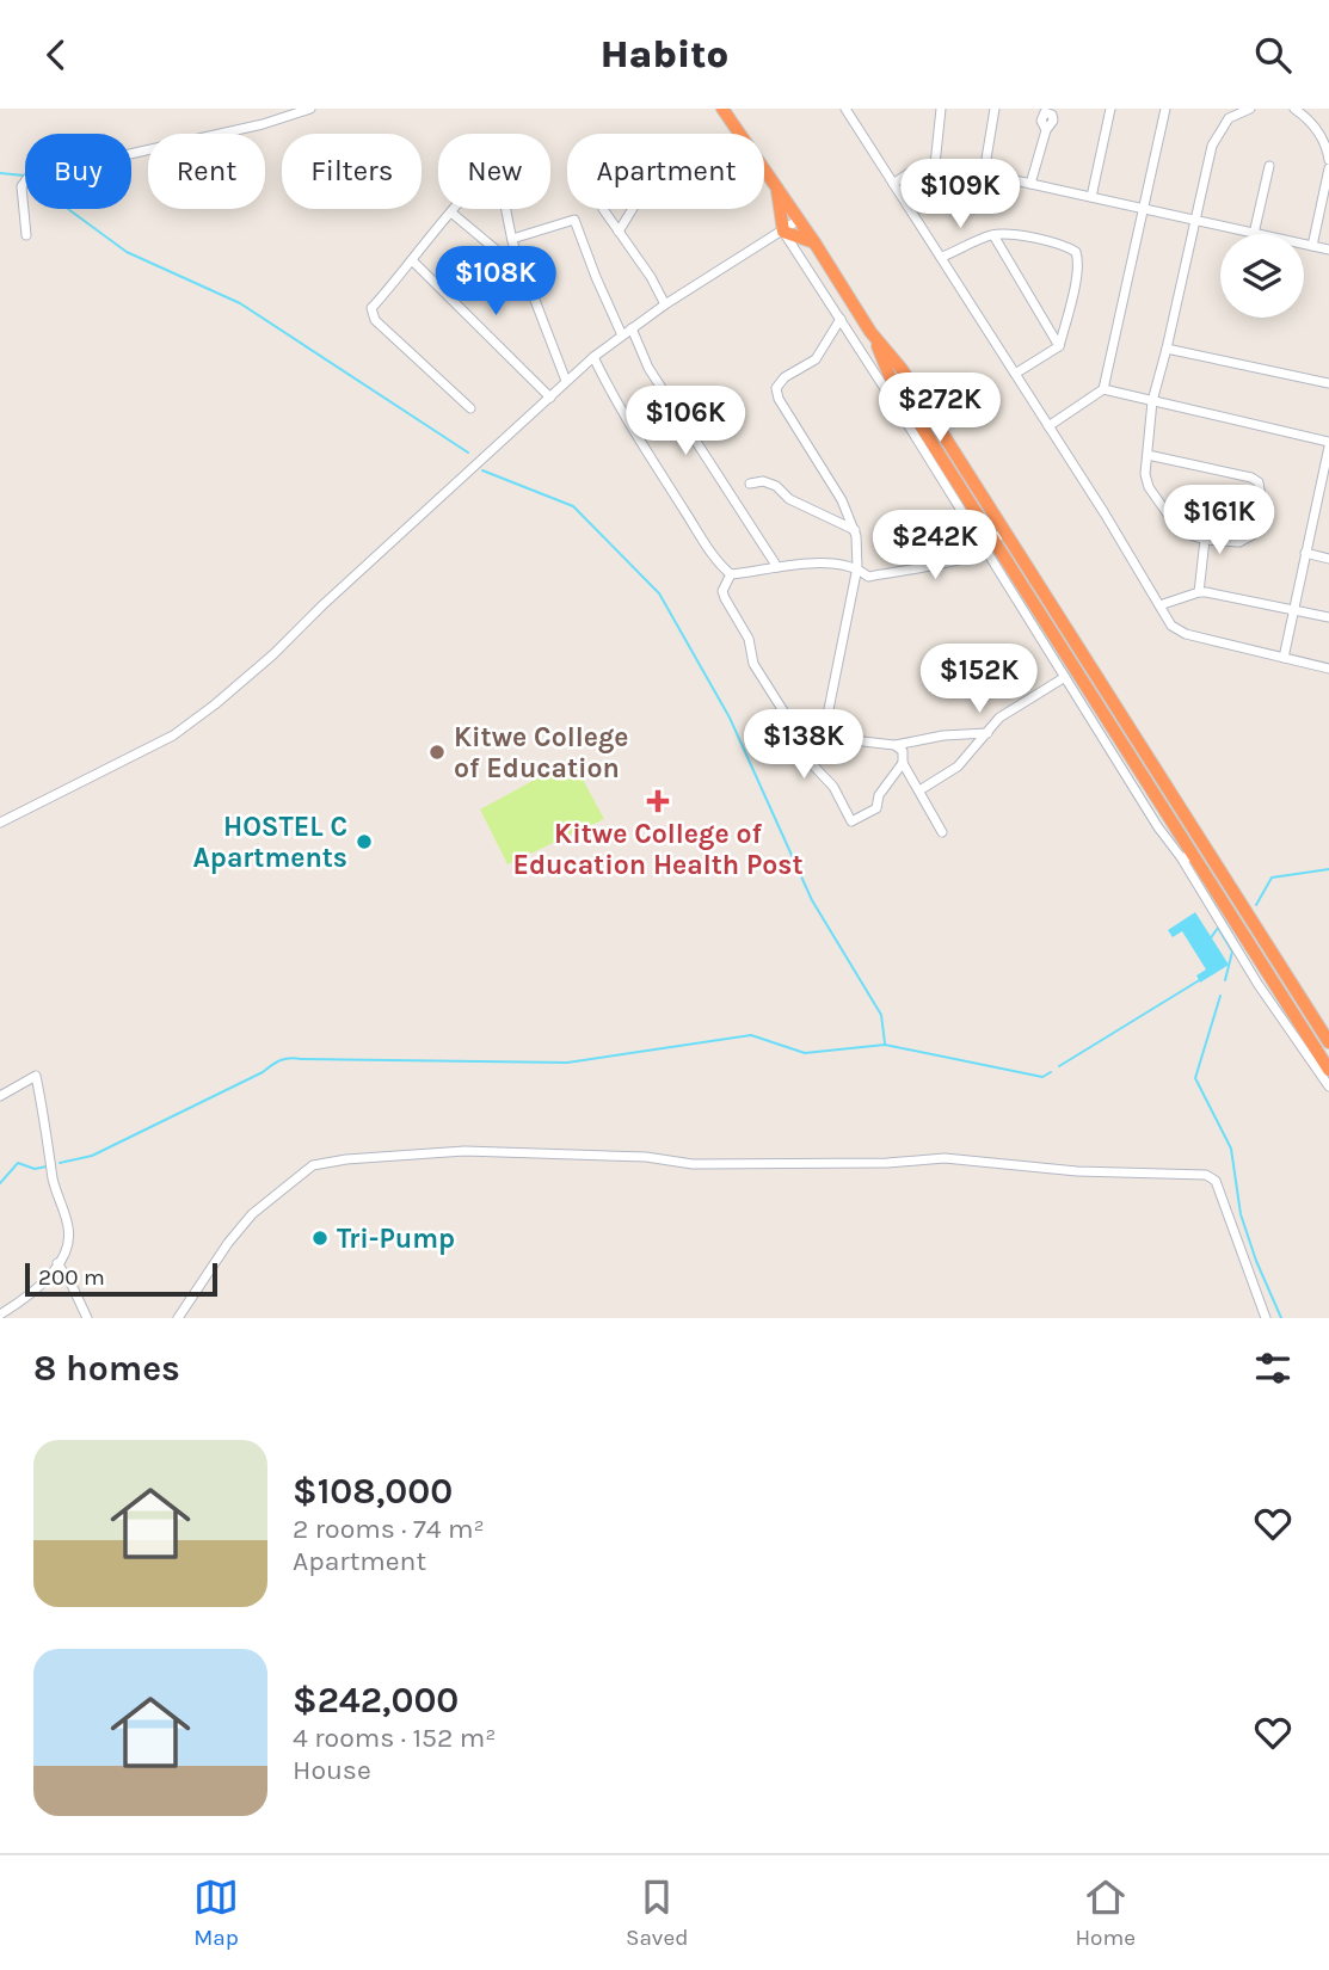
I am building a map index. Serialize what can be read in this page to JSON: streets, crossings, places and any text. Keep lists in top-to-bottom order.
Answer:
{
  "places": {
    "other": ["Kitwe College of Education", "HOSTEL C Apartments", "Tri-Pump"],
    "health": ["Kitwe College of Education Health Post"]
  },
  "scale_bar": "200 m",
  "page": {
    "header": "Habito",
    "chip": [
      "Buy",
      "Rent",
      "Filters",
      "New",
      "Apartment"
    ],
    "price": [
      "$109K",
      "$108K",
      "$272K",
      "$106K",
      "$161K",
      "$242K",
      "$152K",
      "$138K"
    ],
    "scale": "200 m",
    "heading": "8 homes",
    "list": [
      {
        "name": "$108,000",
        "note": "2 rooms · 74 m² · Apartment"
      },
      {
        "name": "$242,000",
        "note": "4 rooms · 152 m² · House"
      }
    ],
    "tabs": ["Map", "Saved", "Home"]
  }
}
